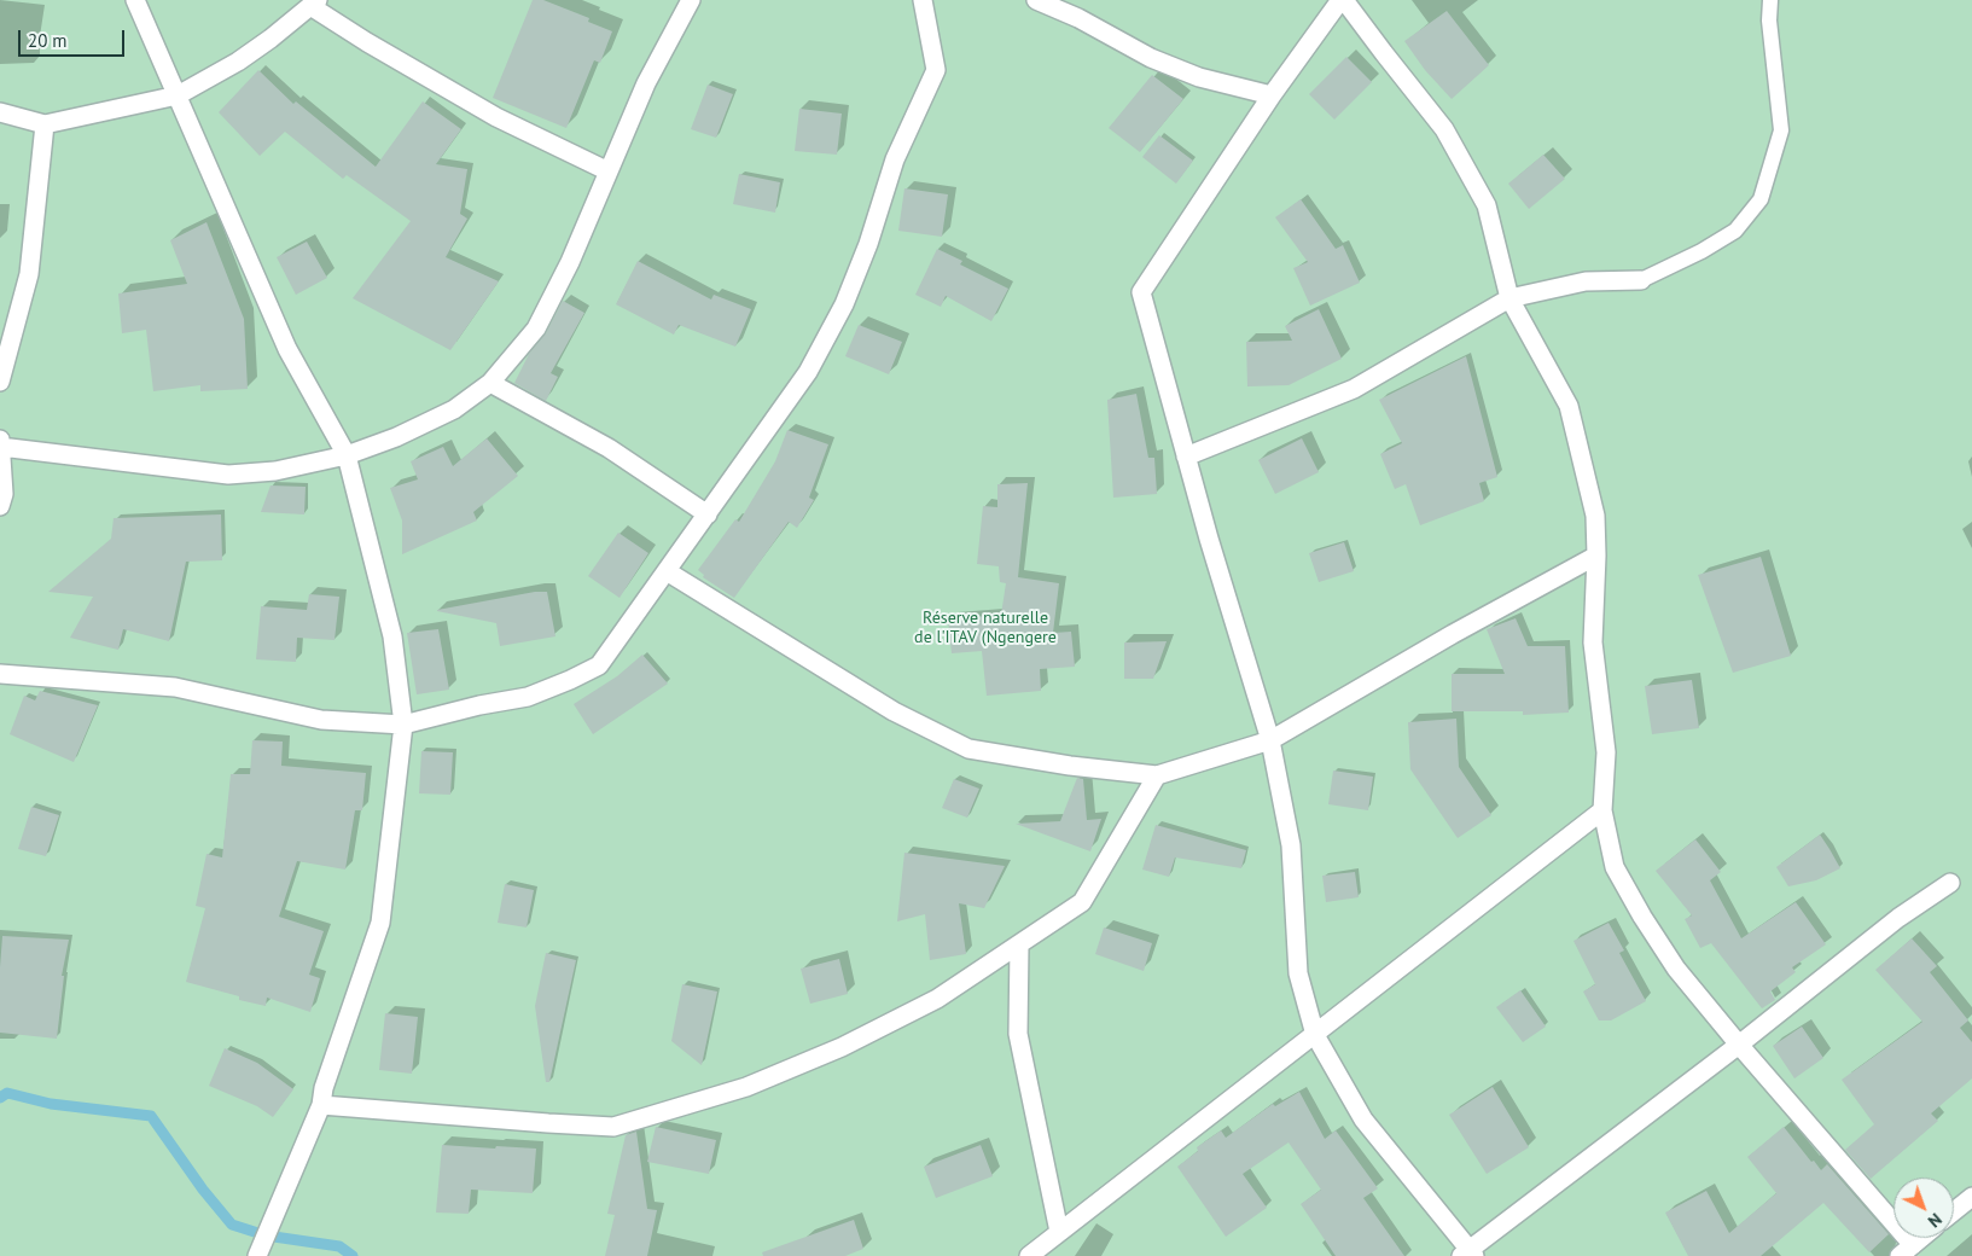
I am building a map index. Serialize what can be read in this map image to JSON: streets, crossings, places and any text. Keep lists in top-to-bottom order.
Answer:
{
  "parks": ["Réserve naturelle de l'ITAV (Ngengere"],
  "scale_bar": "20 m",
  "north": "bottom right"
}
